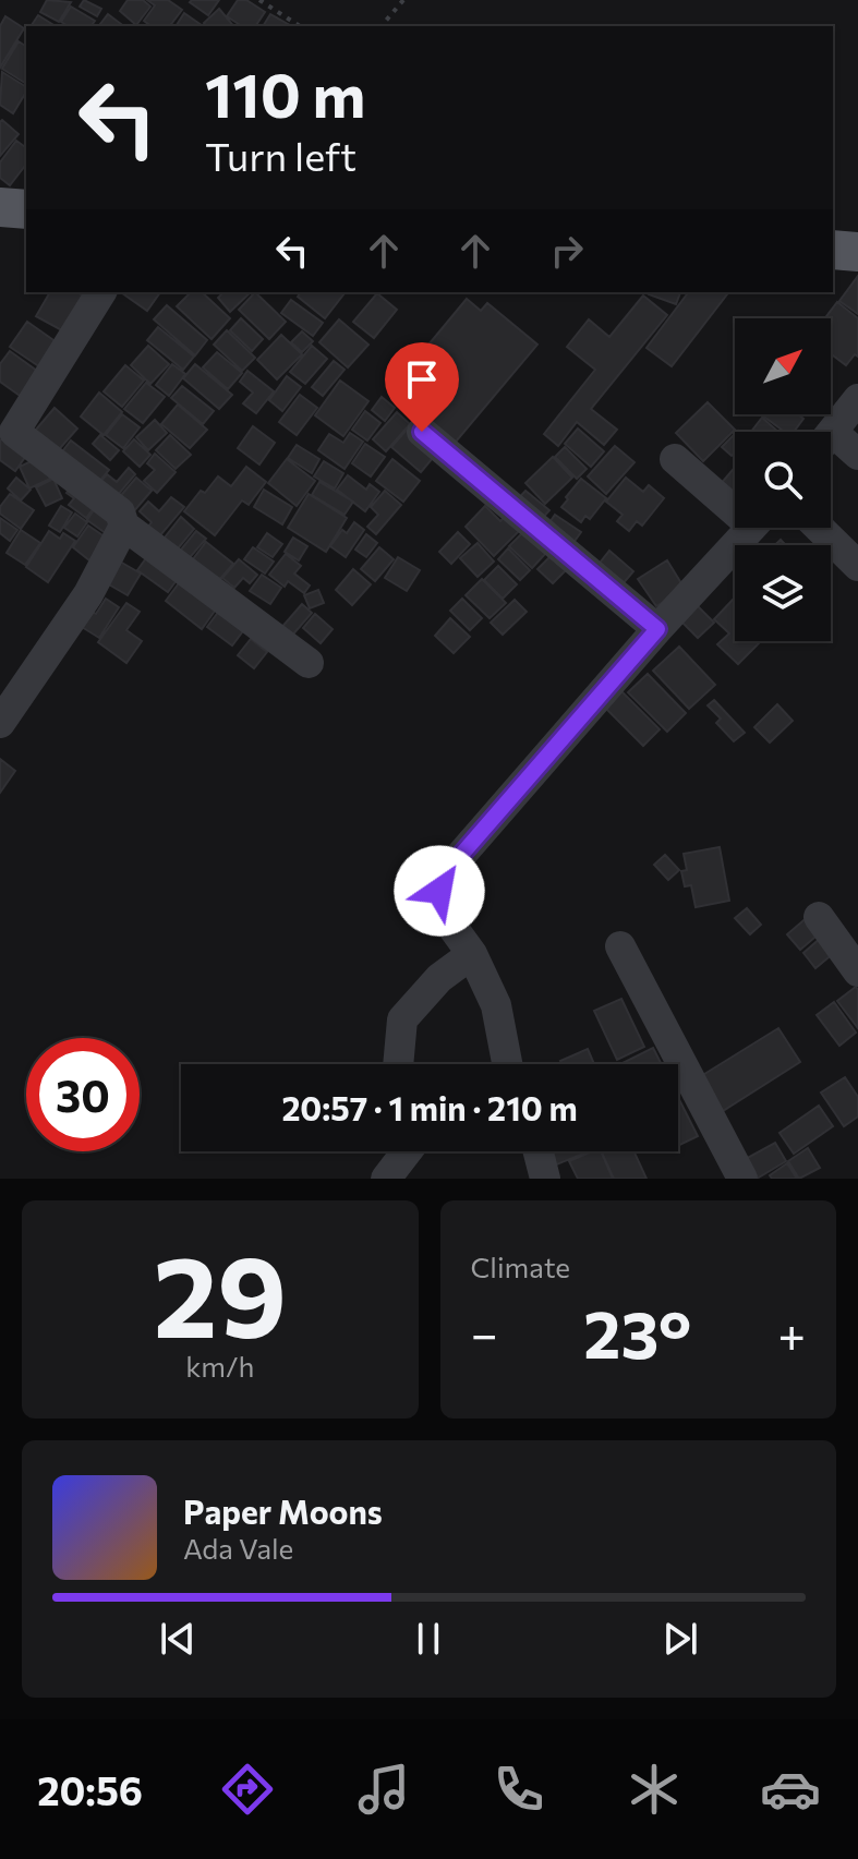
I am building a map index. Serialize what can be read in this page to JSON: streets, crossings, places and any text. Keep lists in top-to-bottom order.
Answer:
{
  "north": "top right",
  "page": {
    "turn": ["110 m", "Turn left"],
    "limit": "30",
    "trip": "20:57 · 1 min · 210 m",
    "tile": [
      ["29", "km/h"],
      "Climate"
    ],
    "heat": ["−", "23°", "+"],
    "song": ["Paper Moons", "Ada Vale"],
    "tabs": "20:56"
  }
}
